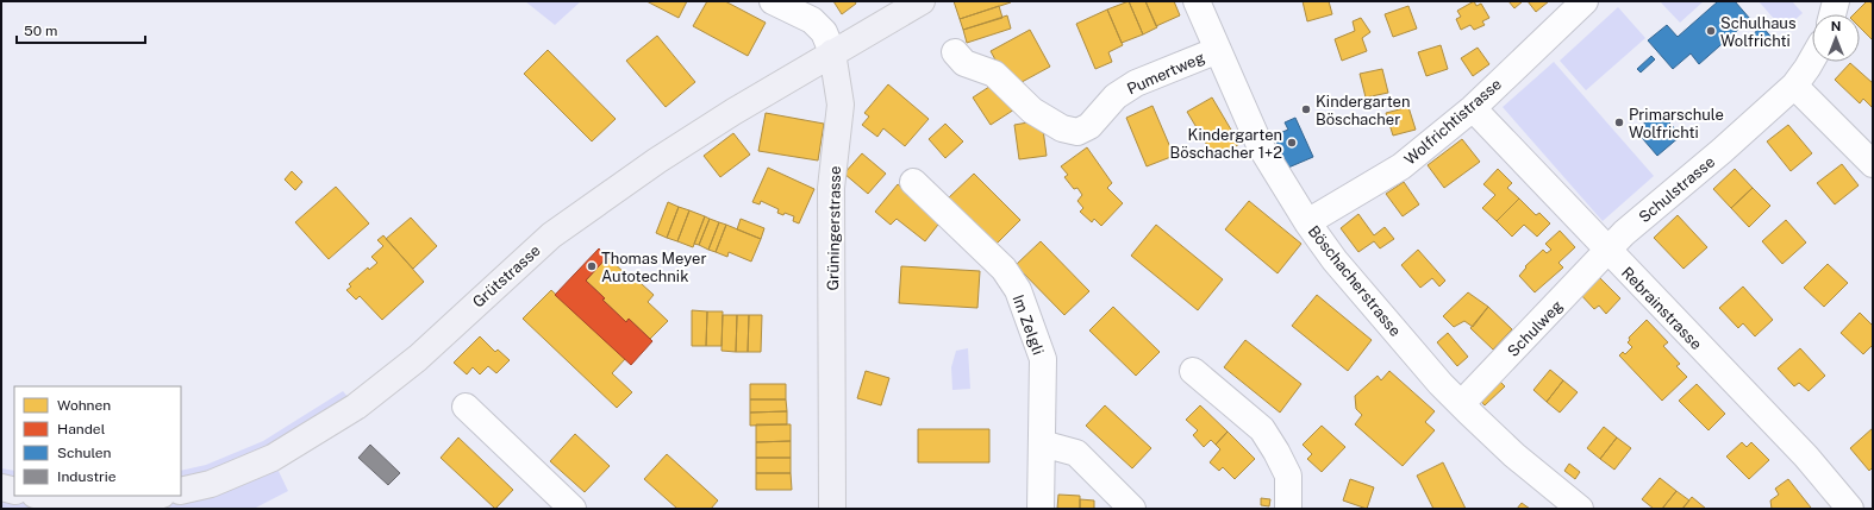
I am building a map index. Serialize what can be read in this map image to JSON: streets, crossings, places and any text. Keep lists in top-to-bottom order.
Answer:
{
  "streets": {
    "main road": ["Grüningerstrasse", "Grütstrasse"],
    "street": [
      "Pumertweg",
      "Wolfrichtistrasse",
      "Schulstrasse",
      "Böschacherstrasse",
      "Rebrainstrasse",
      "Im Zelgli",
      "Schulweg"
    ]
  },
  "crossings": [
    ["Pumertweg", "Böschacherstrasse"],
    ["Wolfrichtistrasse", "Böschacherstrasse"],
    ["Wolfrichtistrasse", "Rebrainstrasse"],
    ["Schulstrasse", "Rebrainstrasse"],
    ["Schulstrasse", "Schulweg"],
    ["Grüningerstrasse", "Grütstrasse"],
    ["Böschacherstrasse", "Schulweg"],
    ["Rebrainstrasse", "Schulweg"]
  ],
  "places": [
    "Schulhaus Wolfrichti",
    "Kindergarten Böschacher",
    "Primarschule Wolfrichti",
    "Kindergarten Böschacher 1+2",
    "Thomas Meyer Autotechnik"
  ],
  "legend": [
    "Wohnen",
    "Handel",
    "Schulen",
    "Industrie"
  ],
  "scale_bar": "50 m",
  "north": "top"
}
